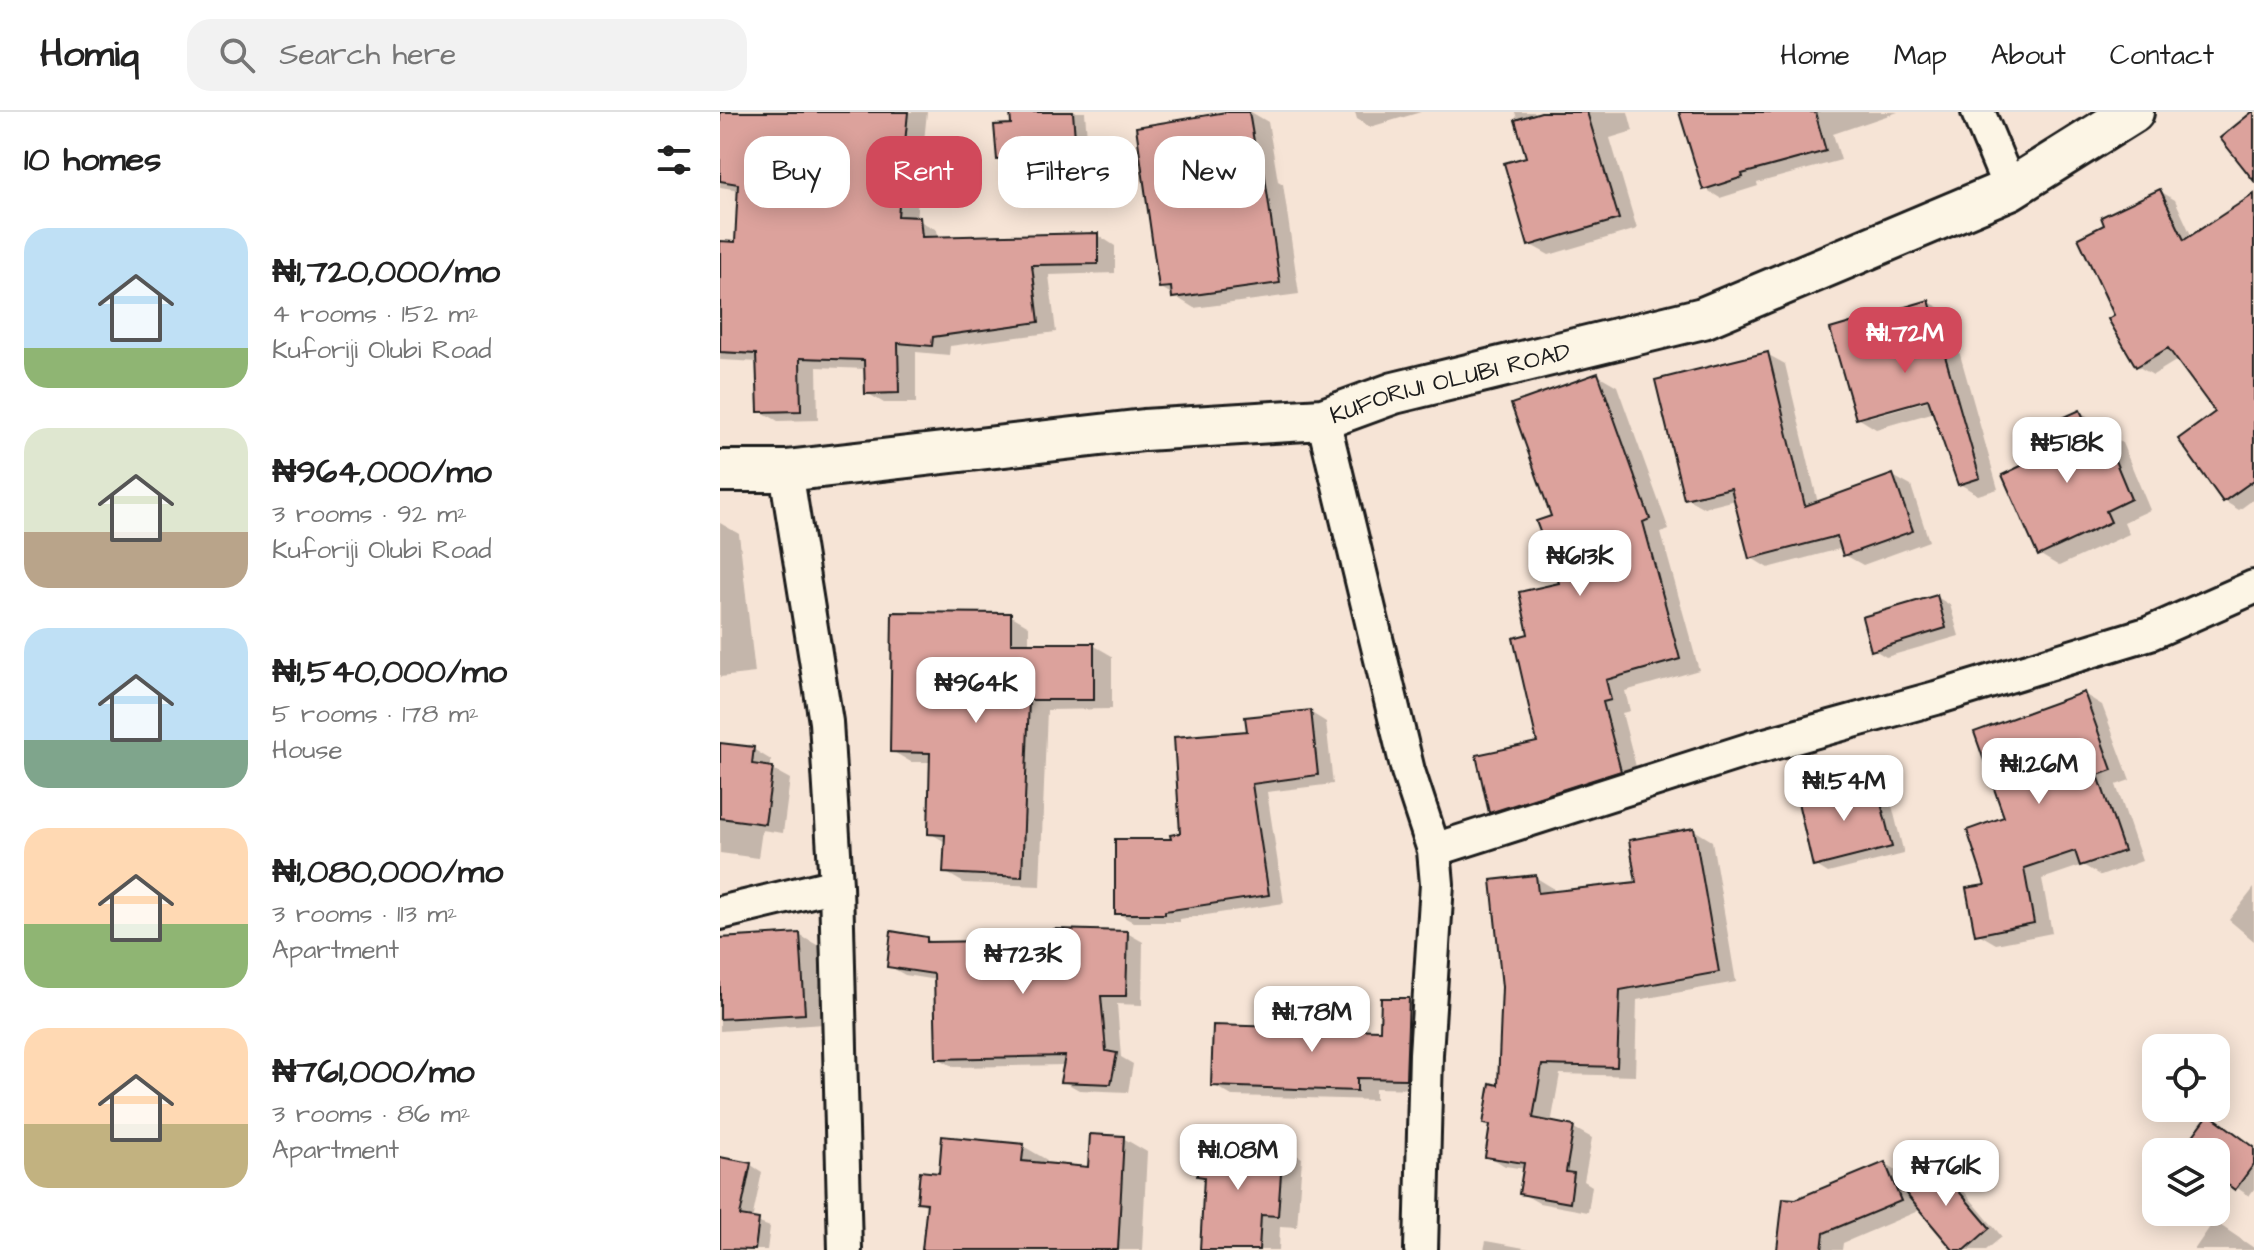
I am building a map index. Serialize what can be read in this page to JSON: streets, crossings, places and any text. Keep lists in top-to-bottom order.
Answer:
{
  "streets": {
    "street": ["KUFORIJI OLUBI ROAD"]
  },
  "page": {
    "header": "Homiq",
    "search": "Search here",
    "nav": [
      "Home",
      "Map",
      "About",
      "Contact"
    ],
    "heading": "10 homes",
    "chip": [
      "Buy",
      "Rent",
      "Filters",
      "New"
    ],
    "list": [
      {
        "name": "₦1,720,000/mo",
        "note": "4 rooms · 152 m² · Kuforiji Olubi Road"
      },
      {
        "name": "₦964,000/mo",
        "note": "3 rooms · 92 m² · Kuforiji Olubi Road"
      },
      {
        "name": "₦1,540,000/mo",
        "note": "5 rooms · 178 m² · House"
      },
      {
        "name": "₦1,080,000/mo",
        "note": "3 rooms · 113 m² · Apartment"
      },
      {
        "name": "₦761,000/mo",
        "note": "3 rooms · 86 m² · Apartment"
      }
    ],
    "price": [
      "₦1.72M",
      "₦518K",
      "₦613K",
      "₦964K",
      "₦1.26M",
      "₦1.54M",
      "₦723K",
      "₦1.78M",
      "₦1.08M",
      "₦761K"
    ]
  }
}
